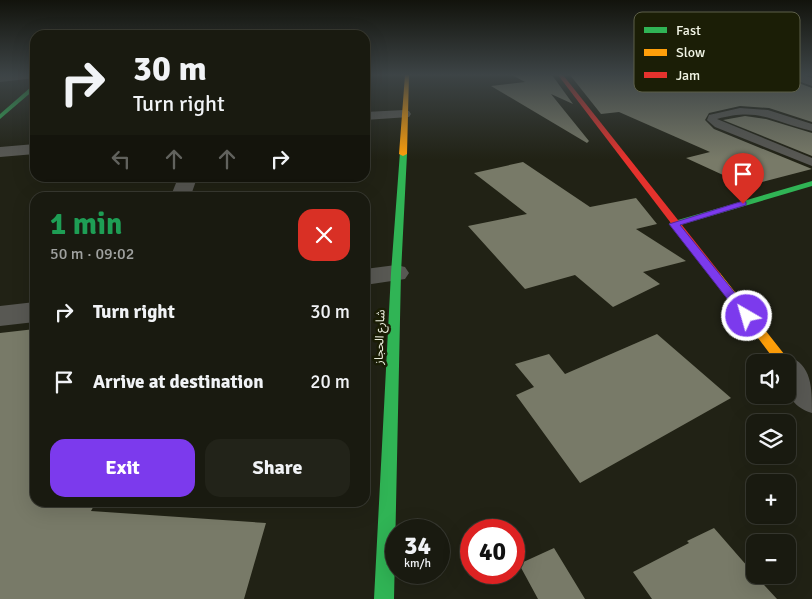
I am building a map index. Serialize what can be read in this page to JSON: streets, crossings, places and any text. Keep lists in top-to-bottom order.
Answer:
{
  "streets": {
    "street": ["شارع الحجاز"]
  },
  "legend": ["Fast", "Slow", "Jam"],
  "page": {
    "turn": ["30 m", "Turn right"],
    "heading": ["1 min", "50 m · 09:02"],
    "list": [
      {
        "name": "Turn right",
        "value": "30 m"
      },
      {
        "name": "Arrive at destination",
        "value": "20 m"
      }
    ],
    "map_buttons": ["+", "−"],
    "buttons": ["Exit", "Share"],
    "speed": "34 km/h",
    "limit": "40"
  }
}
